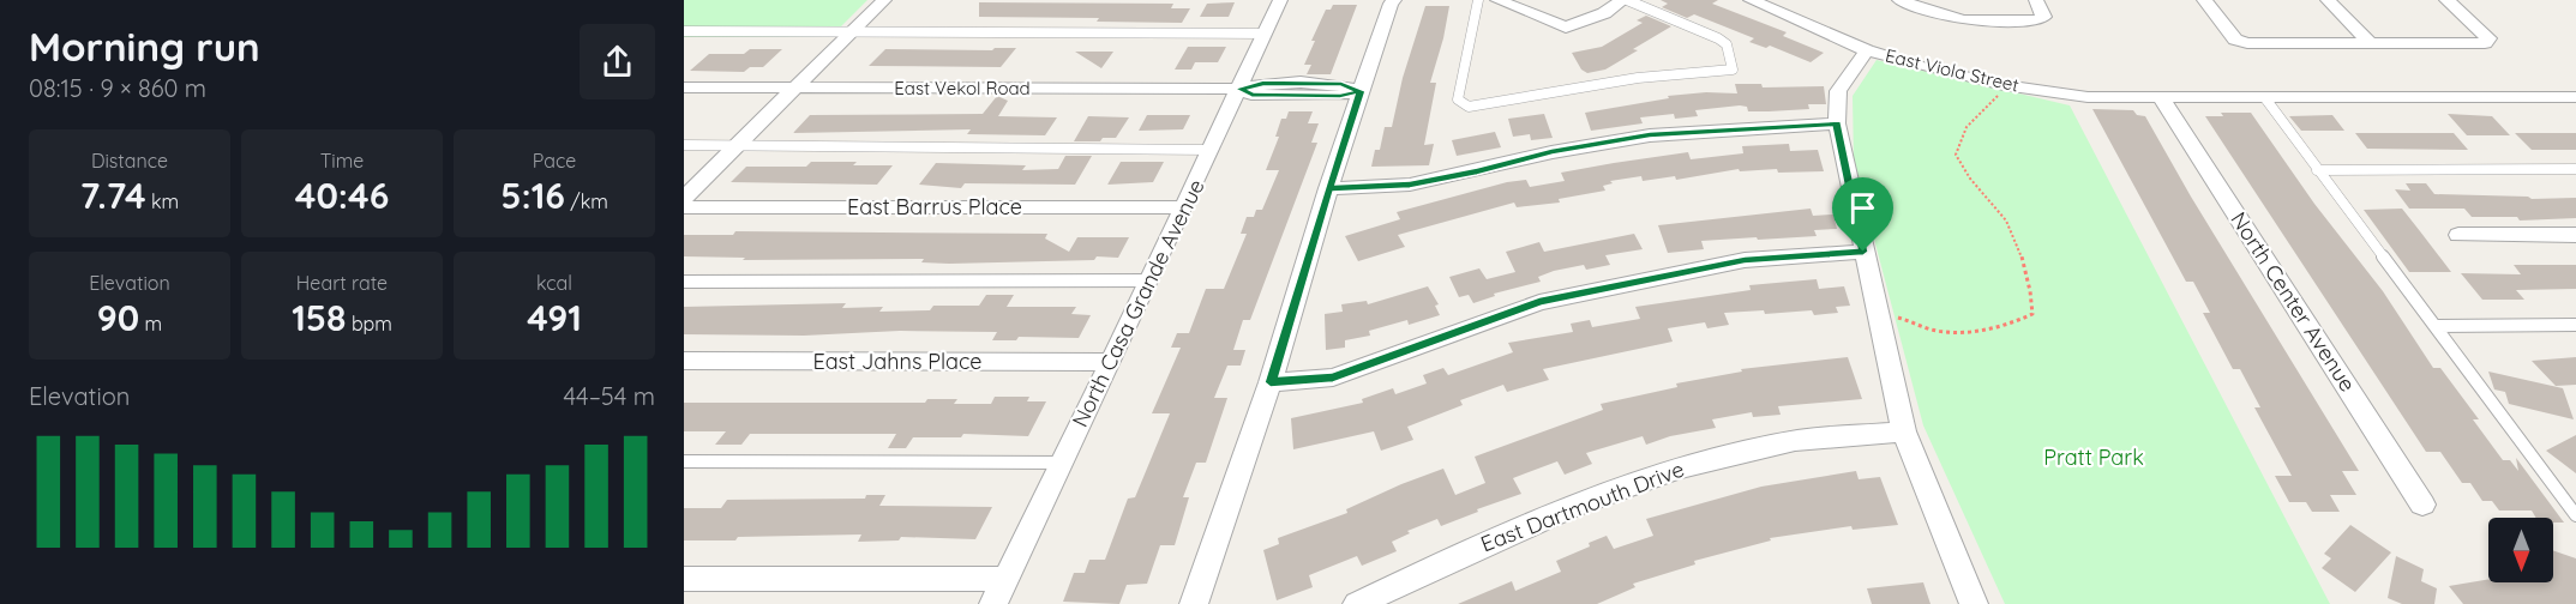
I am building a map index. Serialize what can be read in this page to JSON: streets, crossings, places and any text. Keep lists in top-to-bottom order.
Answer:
{
  "streets": {
    "street": [
      "East Viola Street",
      "East Vekol Road",
      "East Barrus Place",
      "North Center Avenue",
      "North Casa Grande Avenue",
      "East Jahns Place",
      "East Dartmouth Drive"
    ]
  },
  "crossings": [
    ["East Viola Street", "North Center Avenue"],
    ["East Vekol Road", "North Casa Grande Avenue"],
    ["East Barrus Place", "North Casa Grande Avenue"],
    ["North Casa Grande Avenue", "East Jahns Place"]
  ],
  "parks": ["Pratt Park"],
  "north": "bottom",
  "page": {
    "heading": ["Morning run", "08:15 · 9 × 860 m"],
    "stats": [
      ["Distance", "7.74 km"],
      ["Time", "40:46"],
      ["Pace", "5:16 /km"],
      ["Elevation", "90 m"],
      ["Heart rate", "158 bpm"],
      ["kcal", "491"]
    ],
    "chart": ["Elevation", "44–54 m"]
  }
}
